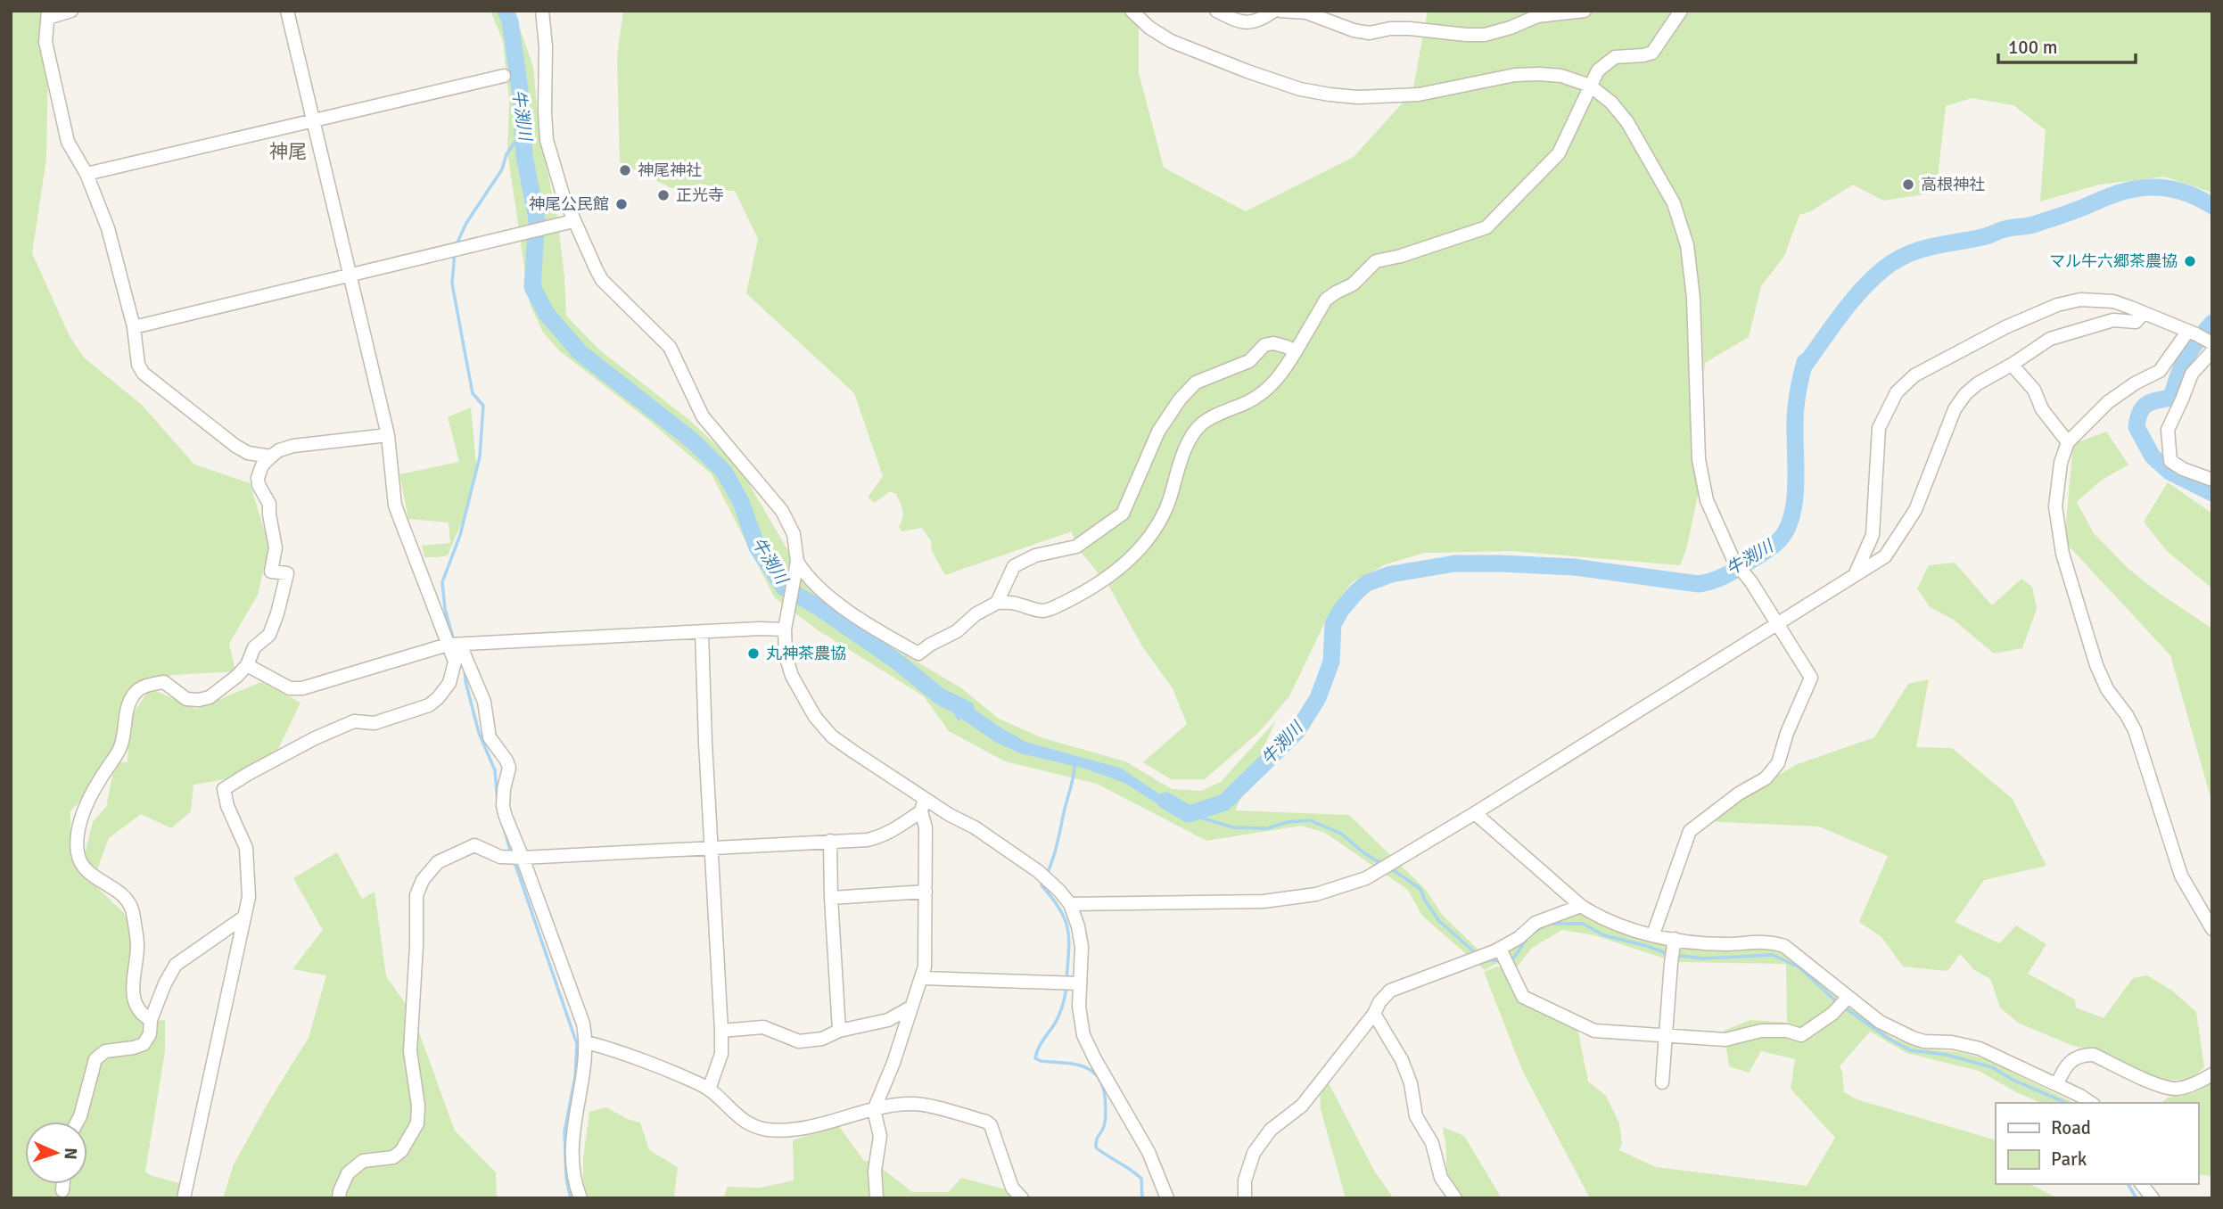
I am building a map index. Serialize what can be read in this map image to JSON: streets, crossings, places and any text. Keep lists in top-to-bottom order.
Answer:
{
  "districts": ["神尾"],
  "water": ["牛渕川"],
  "places": [
    "神尾神社",
    "高根神社",
    "正光寺",
    "神尾公民館",
    "マル牛六郷茶農協",
    "丸神茶農協"
  ],
  "legend": ["Road", "Park"],
  "scale_bar": "100 m",
  "north": "right"
}
